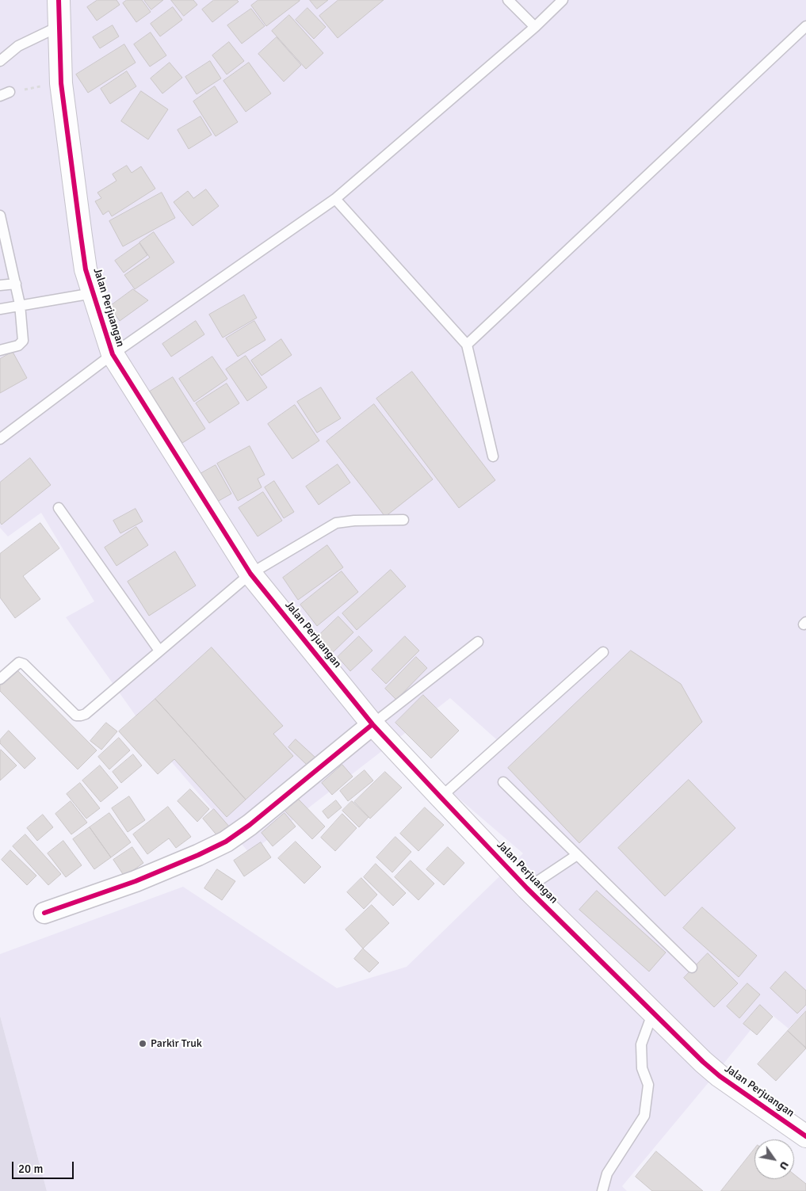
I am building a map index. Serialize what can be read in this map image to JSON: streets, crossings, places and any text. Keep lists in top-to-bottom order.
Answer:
{
  "streets": {
    "street": ["Jalan Perjuangan"]
  },
  "places": ["Parkir Truk"],
  "scale_bar": "20 m",
  "north": "bottom right"
}
